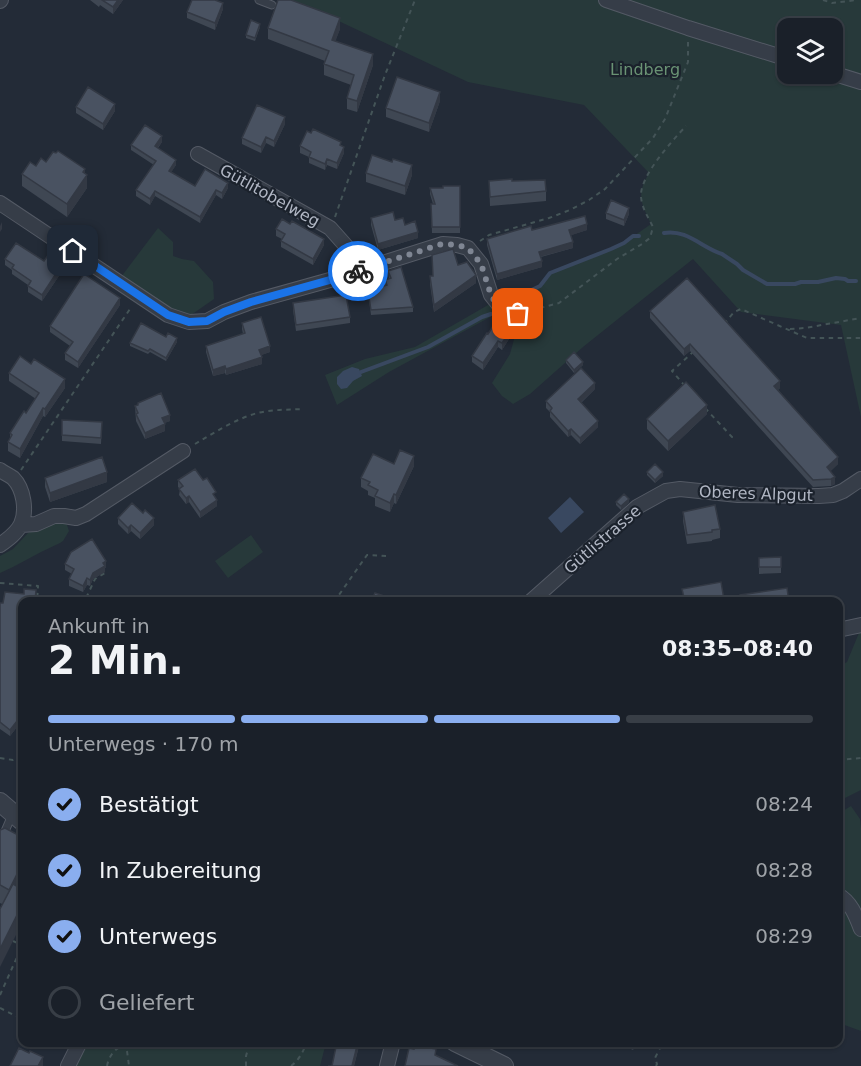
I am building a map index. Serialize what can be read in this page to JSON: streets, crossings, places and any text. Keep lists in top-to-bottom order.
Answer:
{
  "streets": {
    "street": ["Gütlitobelweg", "Oberes Alpgut", "Gütlistrasse"]
  },
  "crossings": [
    ["Oberes Alpgut", "Gütlistrasse"]
  ],
  "parks": ["Lindberg"],
  "page": {
    "heading": ["2 Min.", "Ankunft in", "08:35–08:40"],
    "bar": "Unterwegs · 170 m",
    "list": [
      ["Bestätigt", "08:24"],
      ["In Zubereitung", "08:28"],
      ["Unterwegs", "08:29"],
      "Geliefert"
    ]
  }
}
